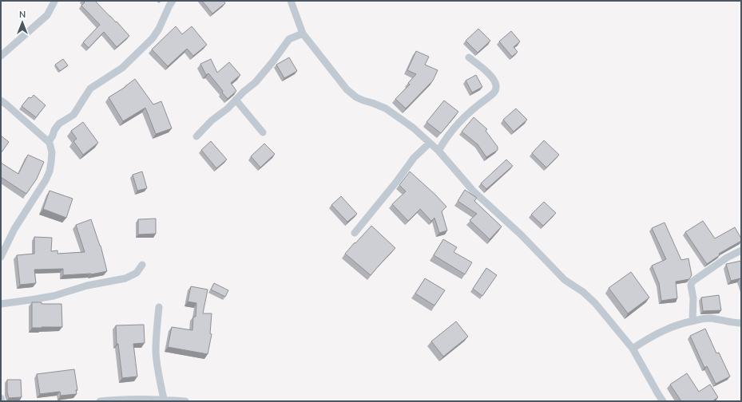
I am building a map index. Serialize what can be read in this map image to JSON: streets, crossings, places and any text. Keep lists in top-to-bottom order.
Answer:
{
  "north": "top"
}
